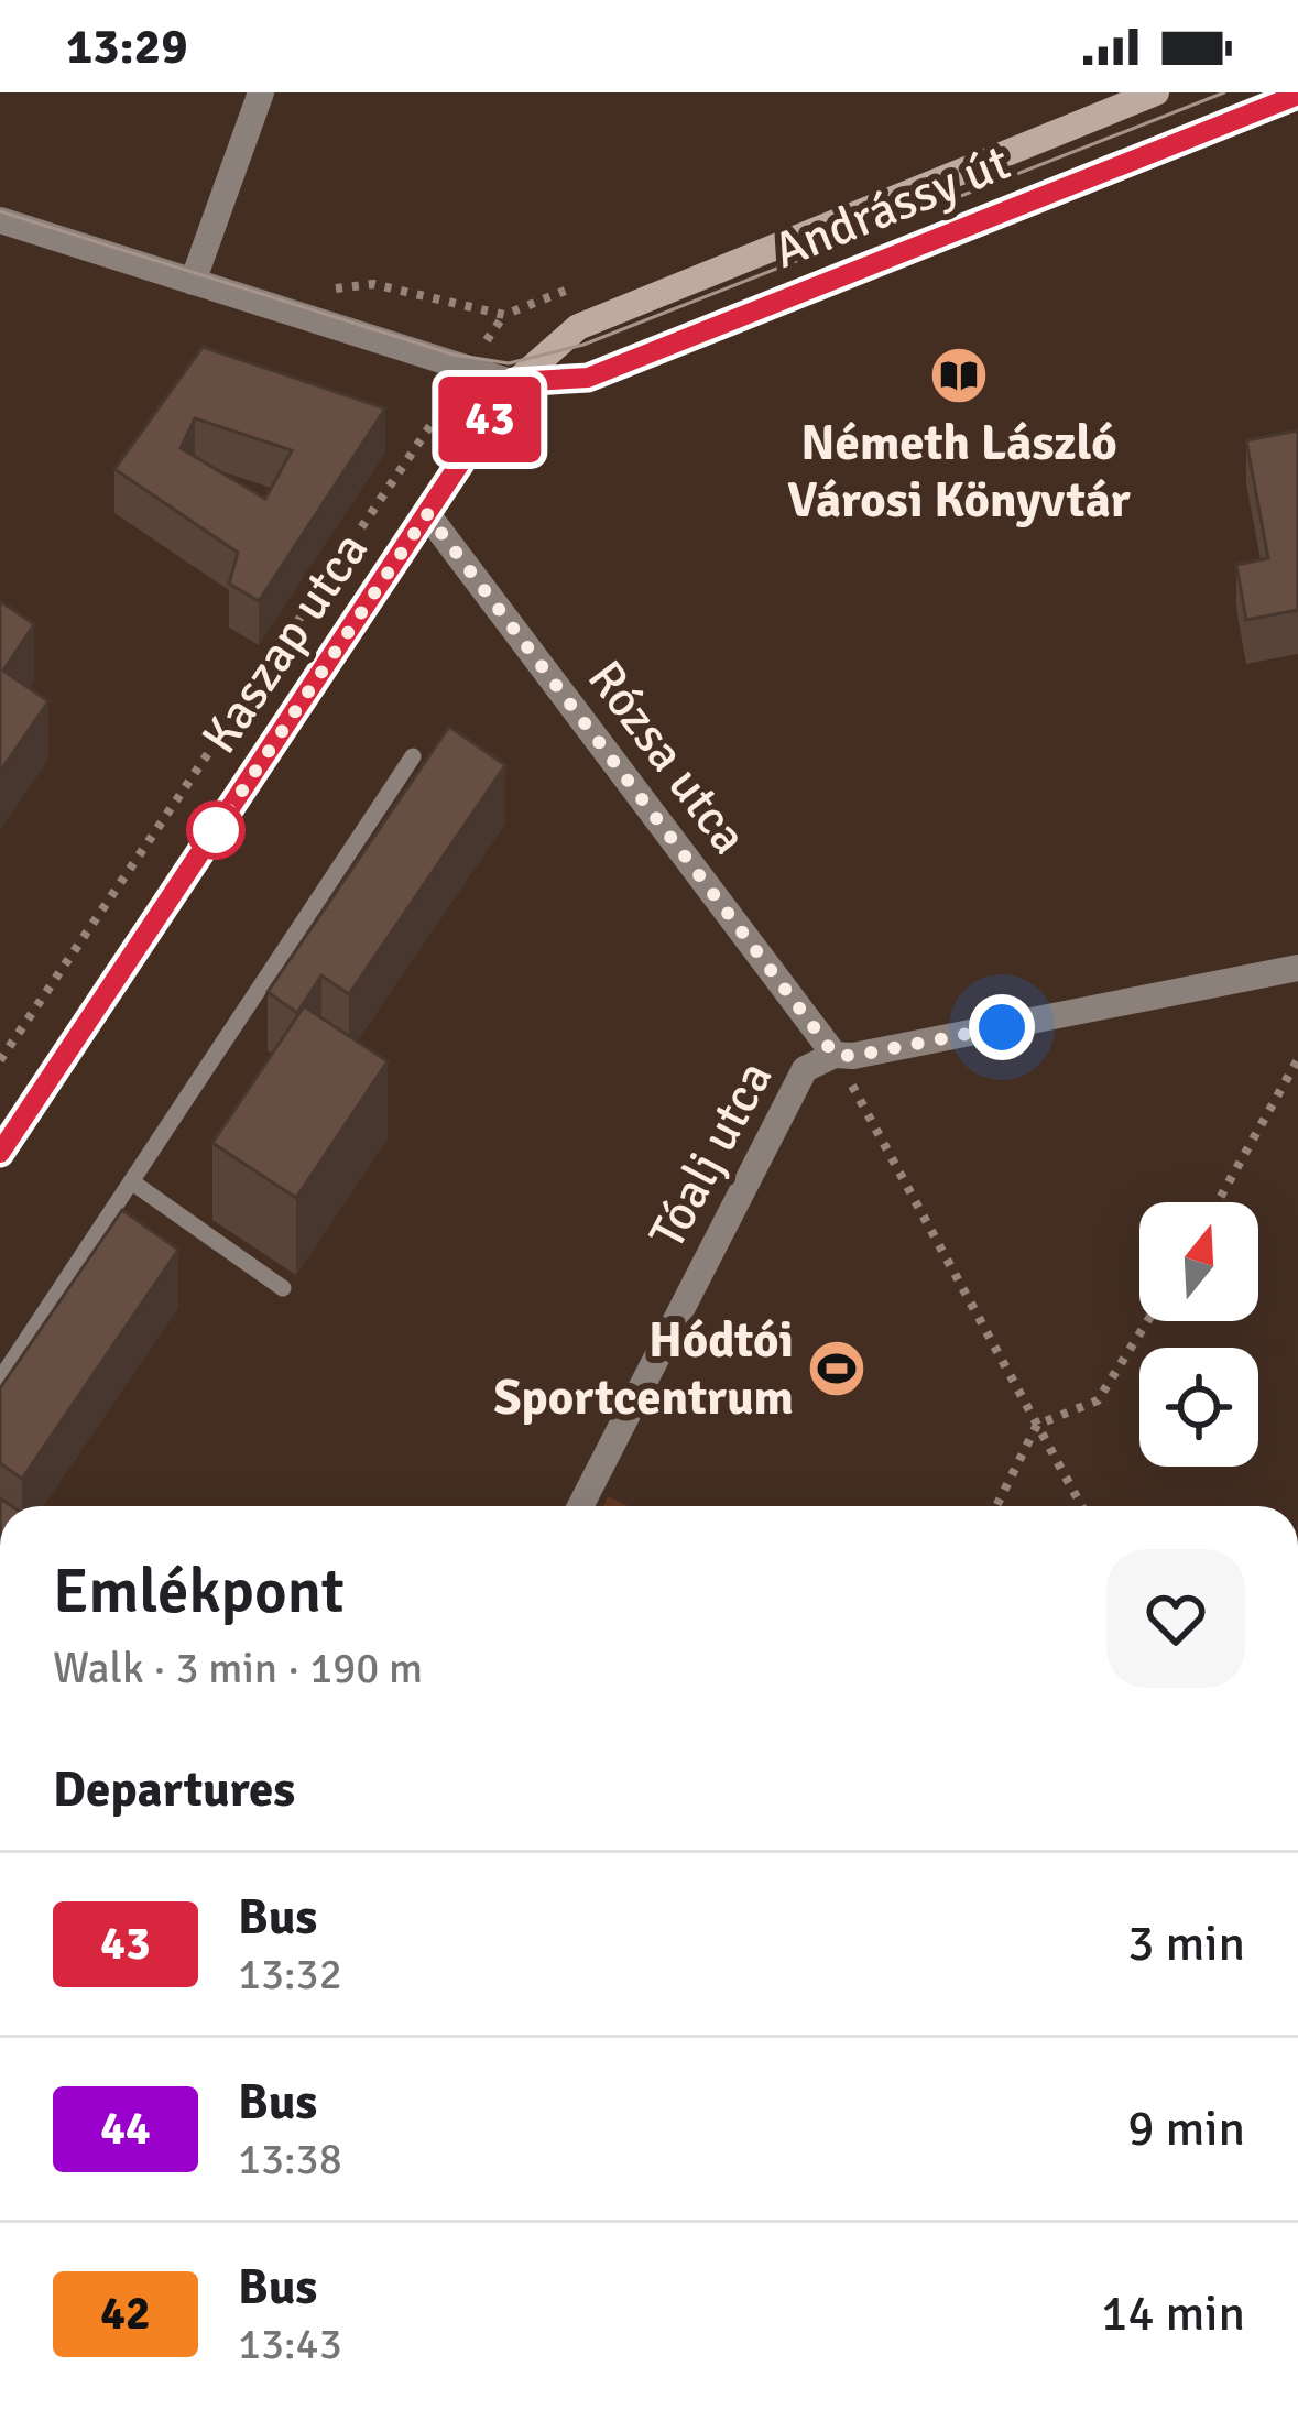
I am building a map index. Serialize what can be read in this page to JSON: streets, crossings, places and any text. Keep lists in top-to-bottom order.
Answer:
{
  "streets": {
    "street": [
      "Andrássy út",
      "Kaszap utca",
      "Rózsa utca",
      "Tóalj utca"
    ]
  },
  "crossings": [
    ["Andrássy út", "Kaszap utca"],
    ["Kaszap utca", "Rózsa utca"],
    ["Rózsa utca", "Tóalj utca"]
  ],
  "places": {
    "library": ["Németh László Városi Könyvtár"],
    "sports": ["Hódtói Sportcentrum"]
  },
  "lines": ["bus line 43"],
  "north": "top",
  "page": {
    "status": "13:29",
    "on_map": "43",
    "heading": [
      ["Emlékpont", "Walk · 3 min · 190 m"],
      "Departures"
    ],
    "list": [
      {
        "mark": "43",
        "name": "Bus",
        "note": "13:32",
        "value": "3 min"
      },
      {
        "mark": "44",
        "name": "Bus",
        "note": "13:38",
        "value": "9 min"
      },
      {
        "mark": "42",
        "name": "Bus",
        "note": "13:43",
        "value": "14 min"
      }
    ]
  }
}
